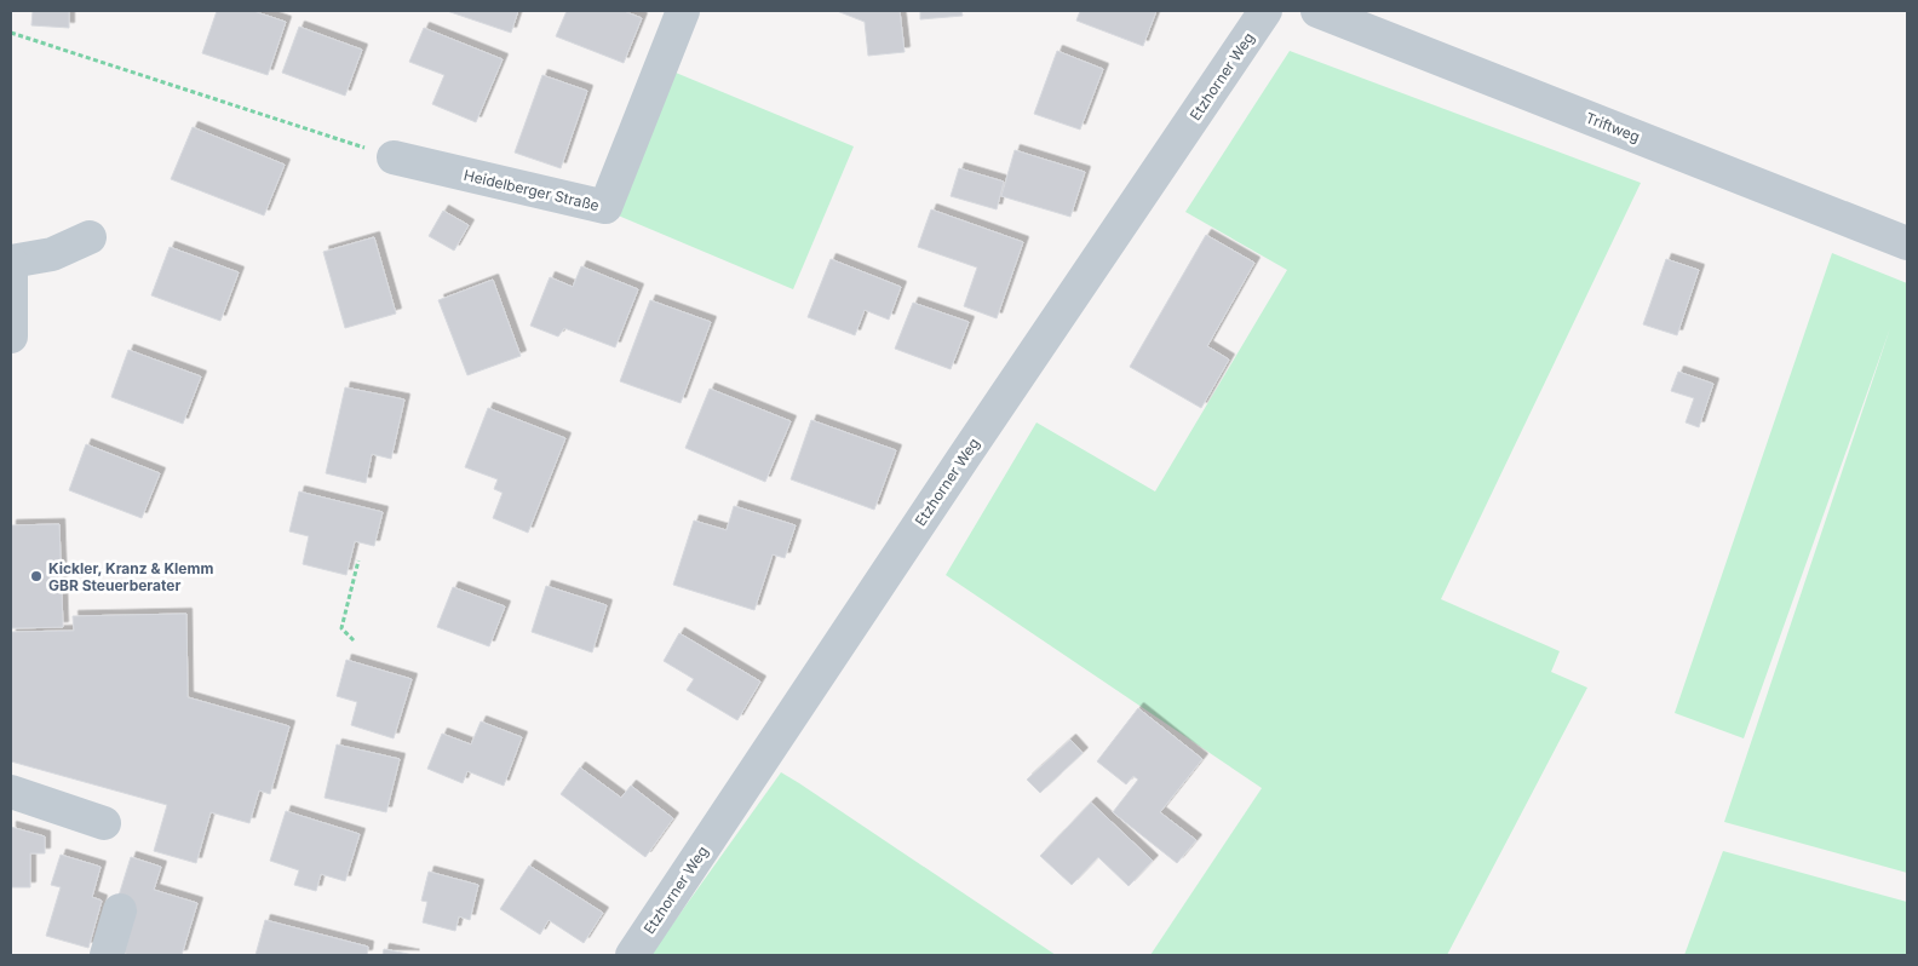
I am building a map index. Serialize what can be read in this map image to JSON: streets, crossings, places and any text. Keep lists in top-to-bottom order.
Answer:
{
  "streets": {
    "street": ["Etzhorner Weg", "Triftweg", "Heidelberger Straße"]
  },
  "places": ["Kickler, Kranz & Klemm GBR Steuerberater"]
}
